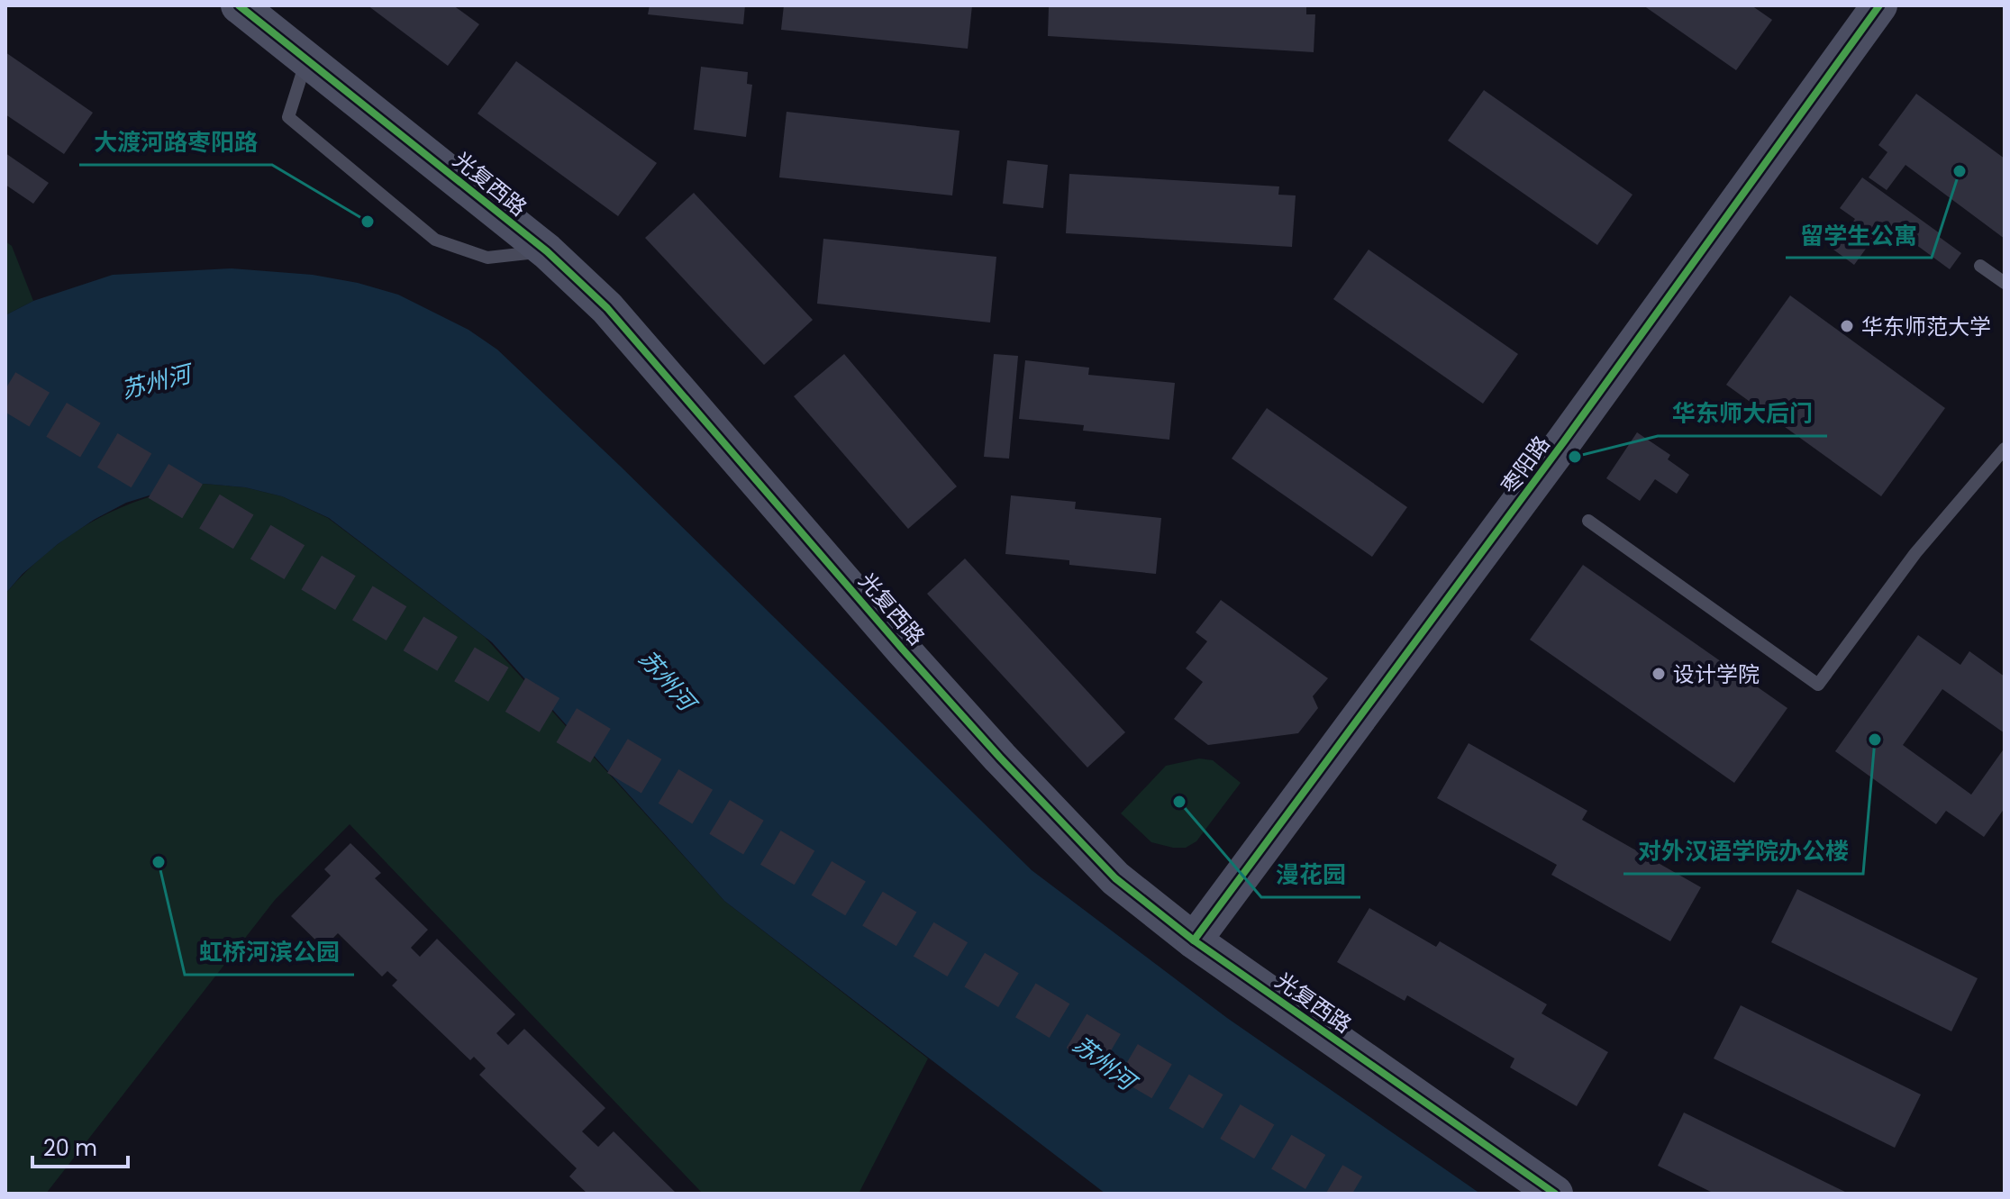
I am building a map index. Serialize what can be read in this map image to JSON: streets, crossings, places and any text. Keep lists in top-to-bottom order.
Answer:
{
  "streets": {
    "street": ["光复西路", "枣阳路"]
  },
  "crossings": [
    ["光复西路", "枣阳路"]
  ],
  "water": ["苏州河"],
  "places": [
    "留学生公寓",
    "大渡河路枣阳路",
    "华东师范大学",
    "华东师大后门",
    "设计学院",
    "对外汉语学院办公楼",
    "漫花园",
    "虹桥河滨公园"
  ],
  "scale_bar": "20 m"
}
